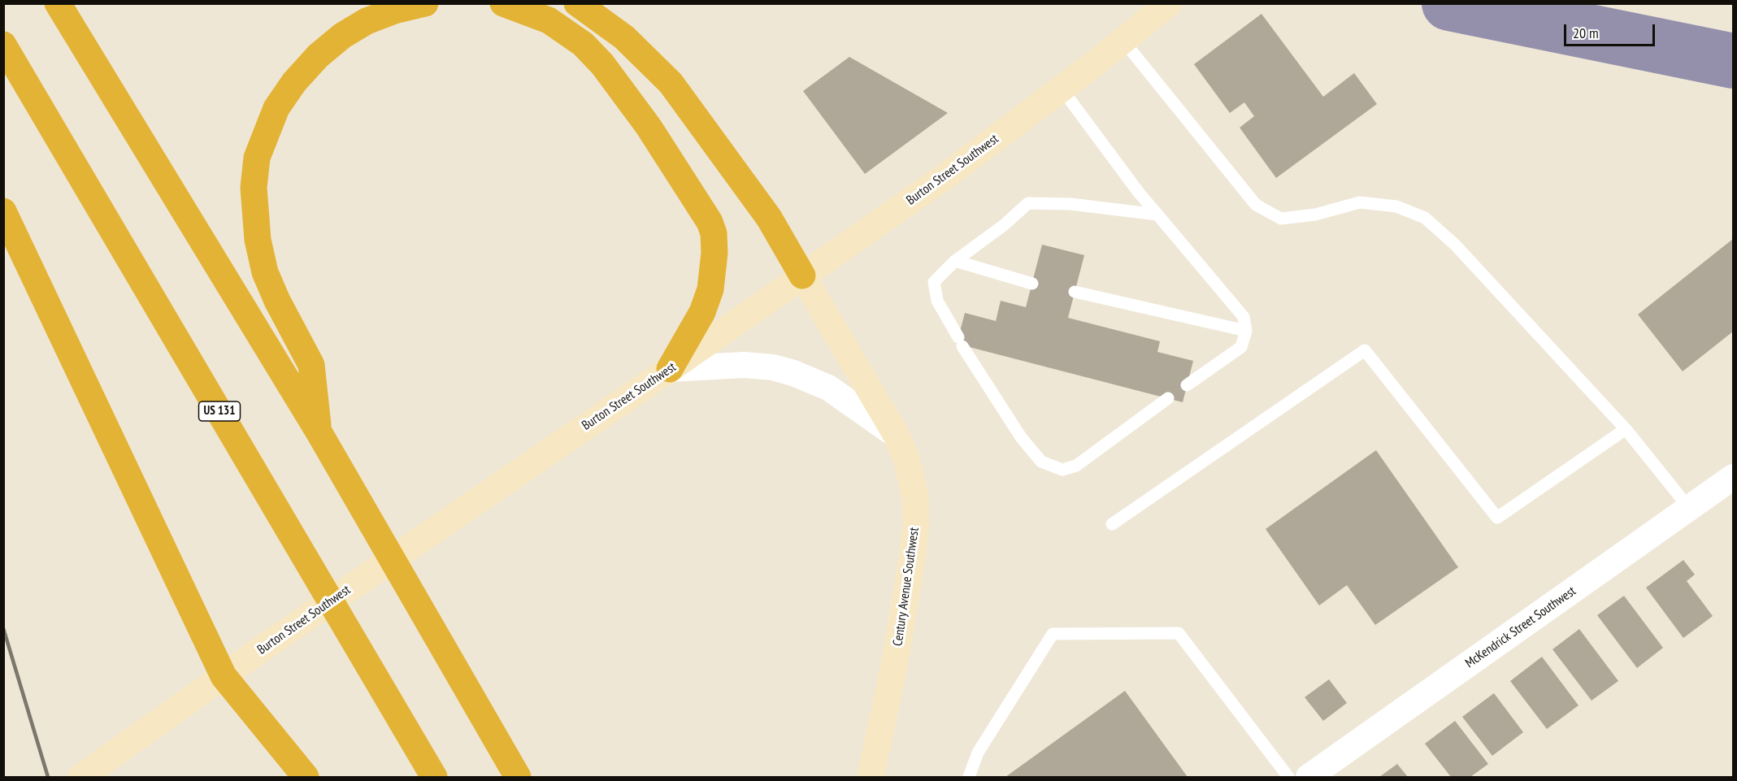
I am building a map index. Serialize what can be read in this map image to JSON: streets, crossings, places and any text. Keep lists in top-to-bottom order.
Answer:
{
  "streets": {
    "highway": ["US 131"],
    "main road": ["Burton Street Southwest", "Century Avenue Southwest"],
    "street": ["McKendrick Street Southwest"]
  },
  "crossings": [
    ["Burton Street Southwest", "Century Avenue Southwest"]
  ],
  "scale_bar": "20 m"
}
